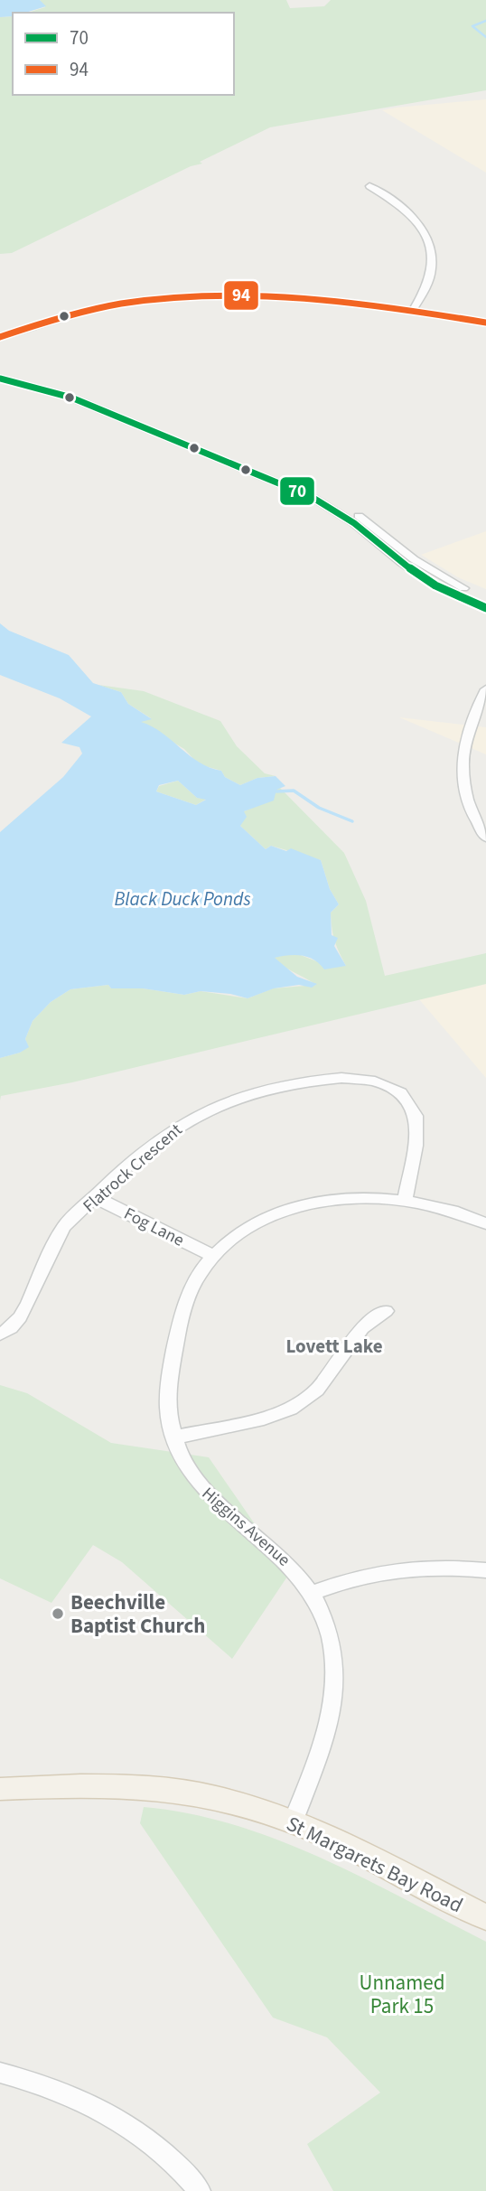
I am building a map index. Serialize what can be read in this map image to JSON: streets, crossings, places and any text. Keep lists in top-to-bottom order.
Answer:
{
  "streets": {
    "main road": ["St Margarets Bay Road"],
    "street": ["Flatrock Crescent", "Fog Lane", "Higgins Avenue"]
  },
  "crossings": [
    ["Flatrock Crescent", "Fog Lane"],
    ["Flatrock Crescent", "Higgins Avenue"],
    ["Fog Lane", "Higgins Avenue"],
    ["Higgins Avenue", "St Margarets Bay Road"]
  ],
  "districts": ["Lovett Lake"],
  "water": ["Black Duck Ponds"],
  "parks": ["Unnamed Park 15"],
  "places": ["Beechville Baptist Church"],
  "lines": ["transit line 94", "transit line 70"],
  "legend": ["70", "94"]
}
